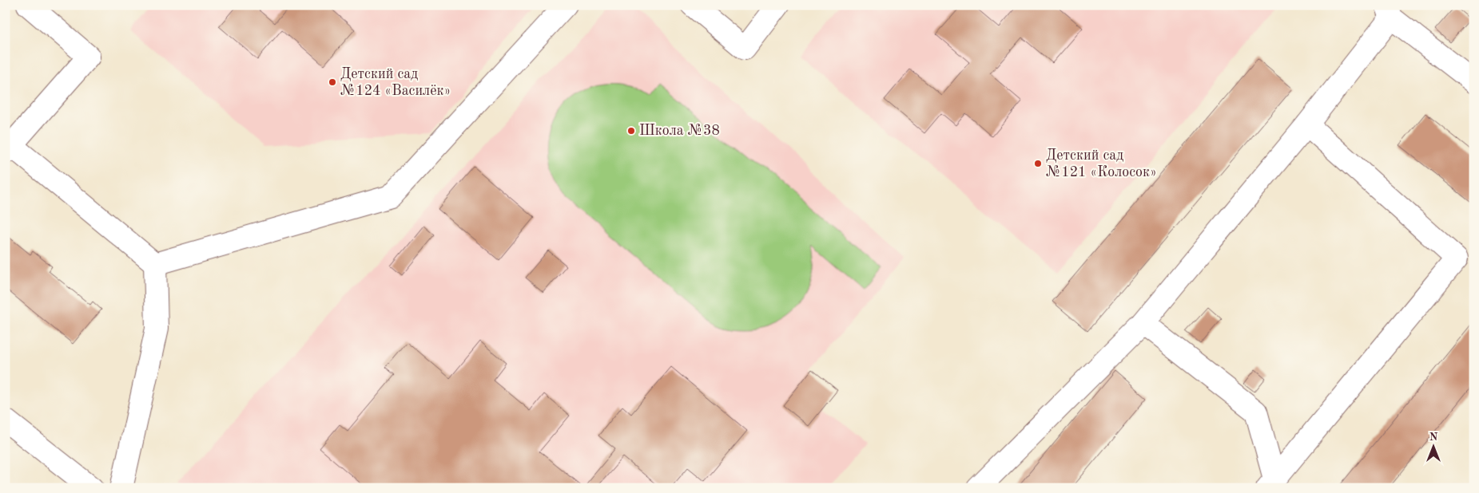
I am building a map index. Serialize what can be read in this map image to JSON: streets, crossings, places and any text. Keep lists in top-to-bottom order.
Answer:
{
  "places": ["Детский сад №124 «Василёк»", "Школа №38", "Детский сад №121 «Колосок»"],
  "north": "top"
}
